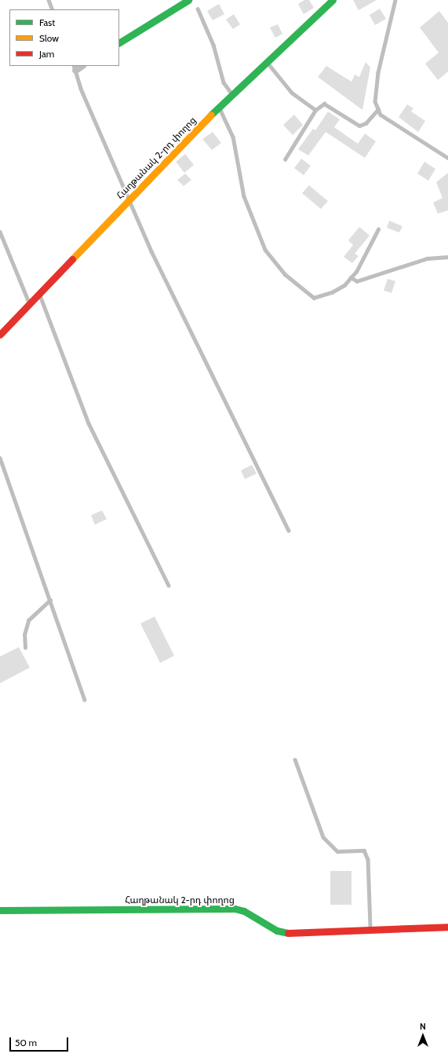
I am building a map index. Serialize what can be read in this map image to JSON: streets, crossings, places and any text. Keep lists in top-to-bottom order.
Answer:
{
  "streets": {
    "street": ["Հաղթանակ 2-րդ փողոց"]
  },
  "legend": ["Fast", "Slow", "Jam"],
  "scale_bar": "50 m",
  "north": "top"
}
